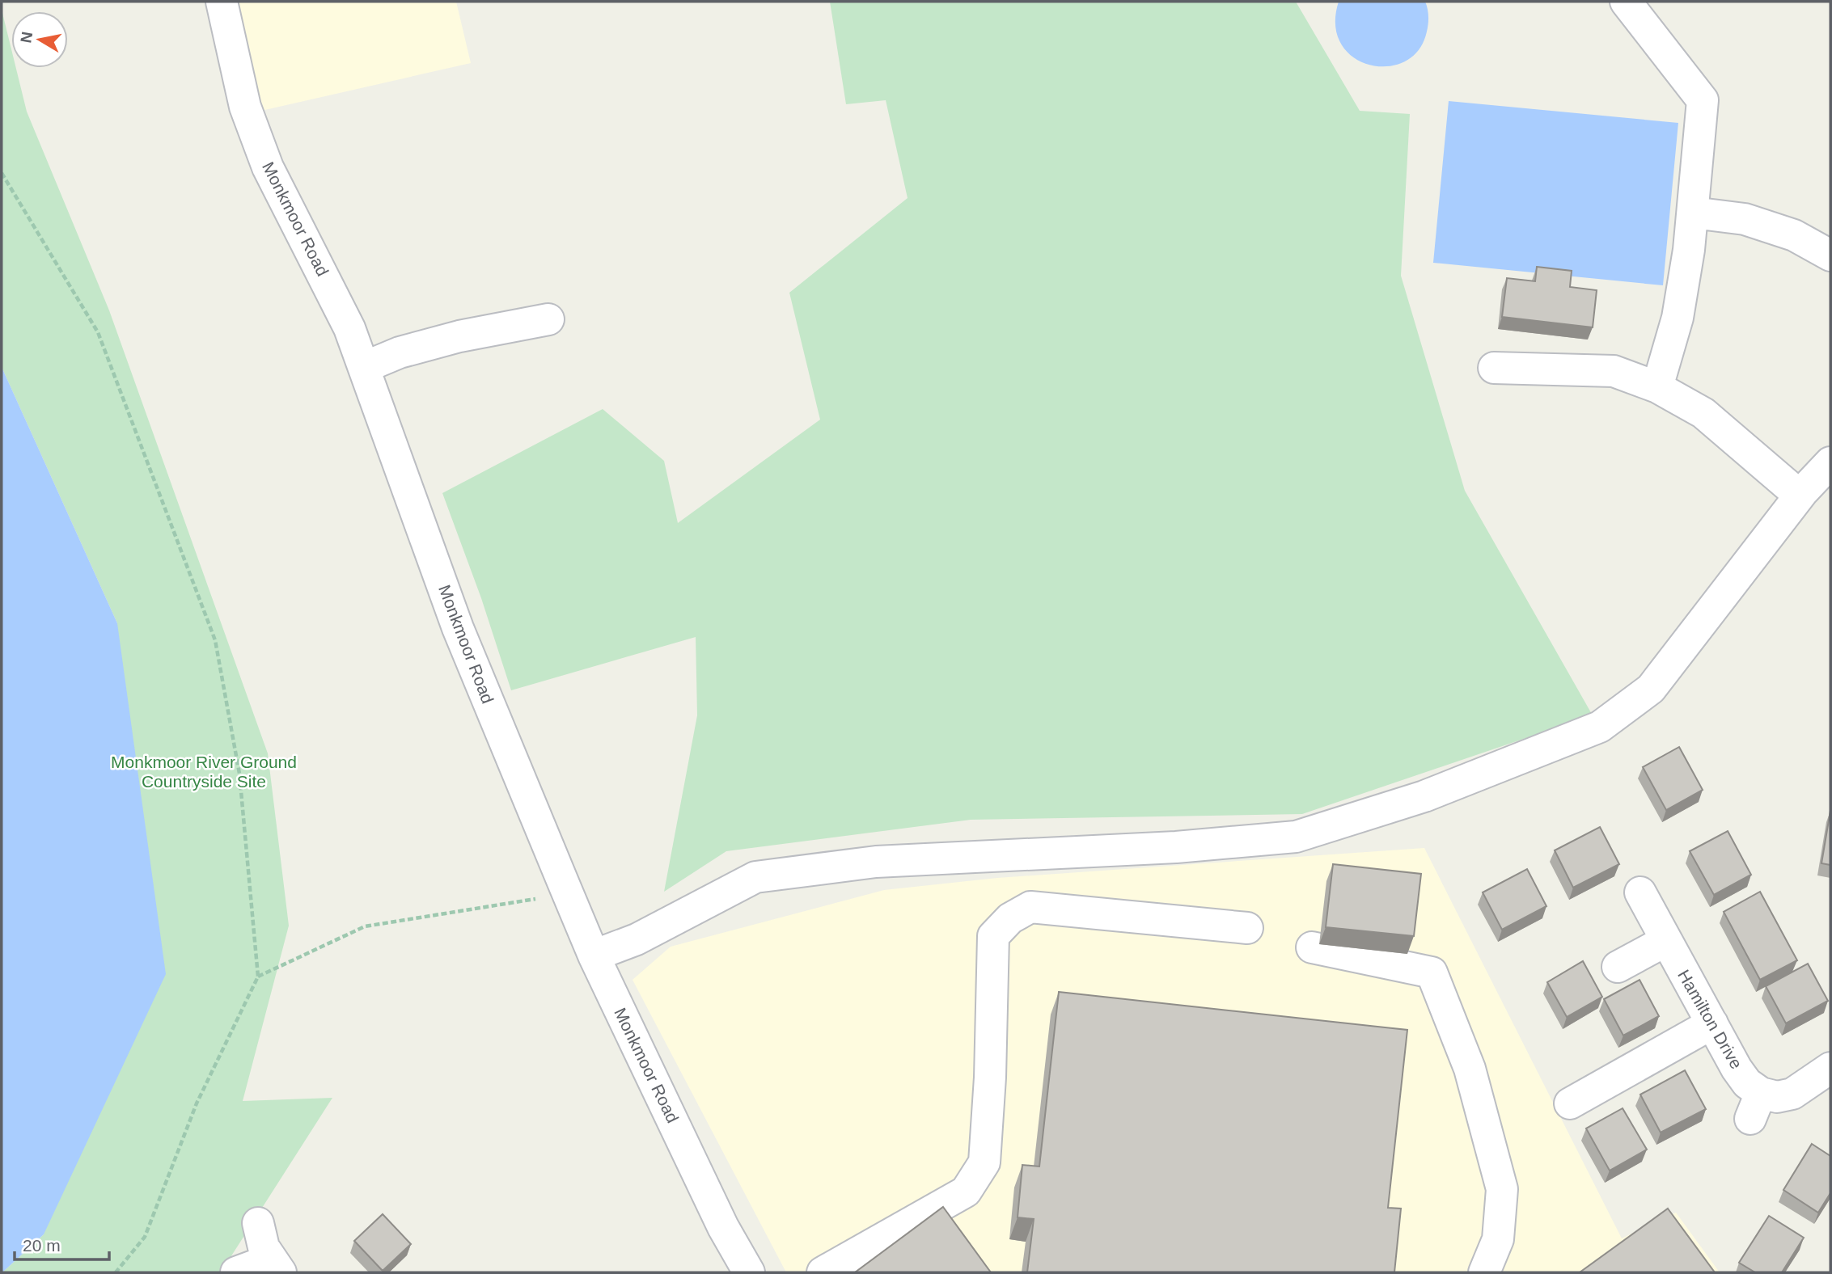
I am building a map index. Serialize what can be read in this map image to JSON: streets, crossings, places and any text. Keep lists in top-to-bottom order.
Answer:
{
  "streets": {
    "street": ["Monkmoor Road", "Hamilton Drive"]
  },
  "parks": ["Monkmoor River Ground Countryside Site"],
  "scale_bar": "20 m",
  "north": "left"
}
